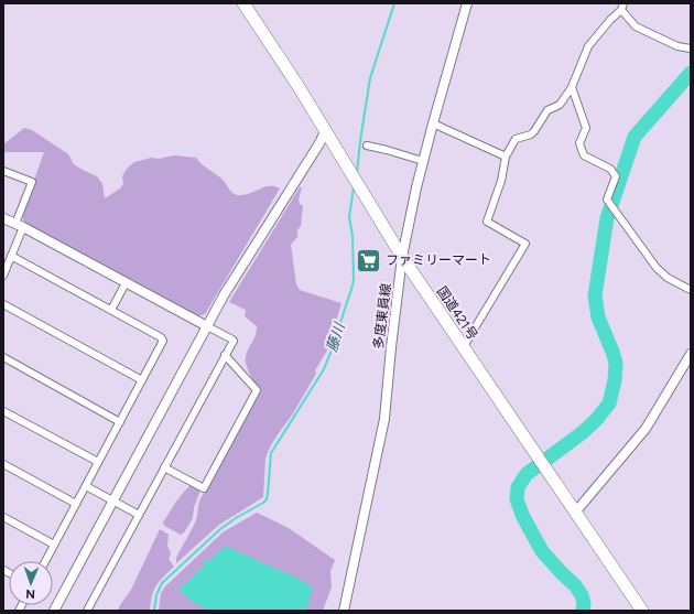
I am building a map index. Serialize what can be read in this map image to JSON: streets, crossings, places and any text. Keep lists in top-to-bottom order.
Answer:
{
  "streets": {
    "highway": ["国道421号"],
    "street": ["多度東員線"]
  },
  "crossings": [
    ["国道421号", "多度東員線"]
  ],
  "water": ["藤川"],
  "places": {
    "supermarket": ["ファミリーマート"]
  },
  "north": "bottom"
}
